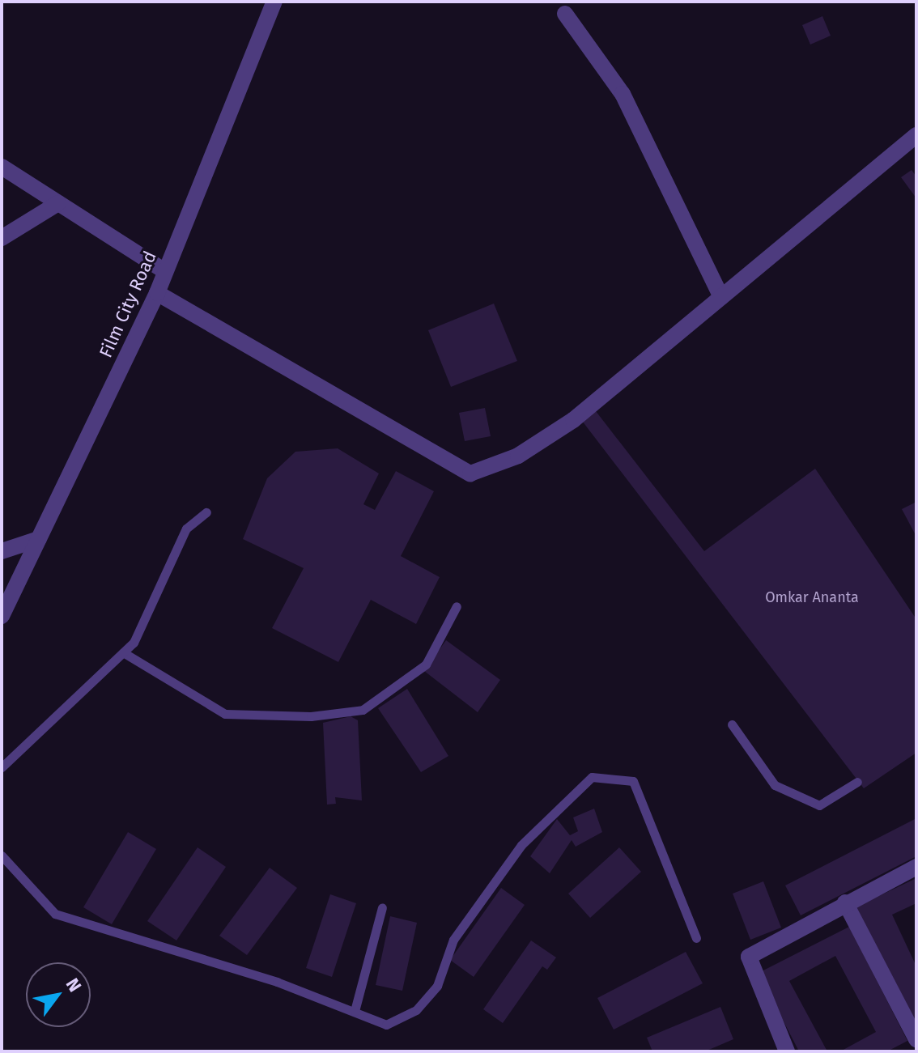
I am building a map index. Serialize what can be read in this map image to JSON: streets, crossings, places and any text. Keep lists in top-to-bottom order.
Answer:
{
  "streets": {
    "street": ["Film City Road"]
  },
  "house_numbers": ["Omkar Ananta"],
  "north": "top right"
}
